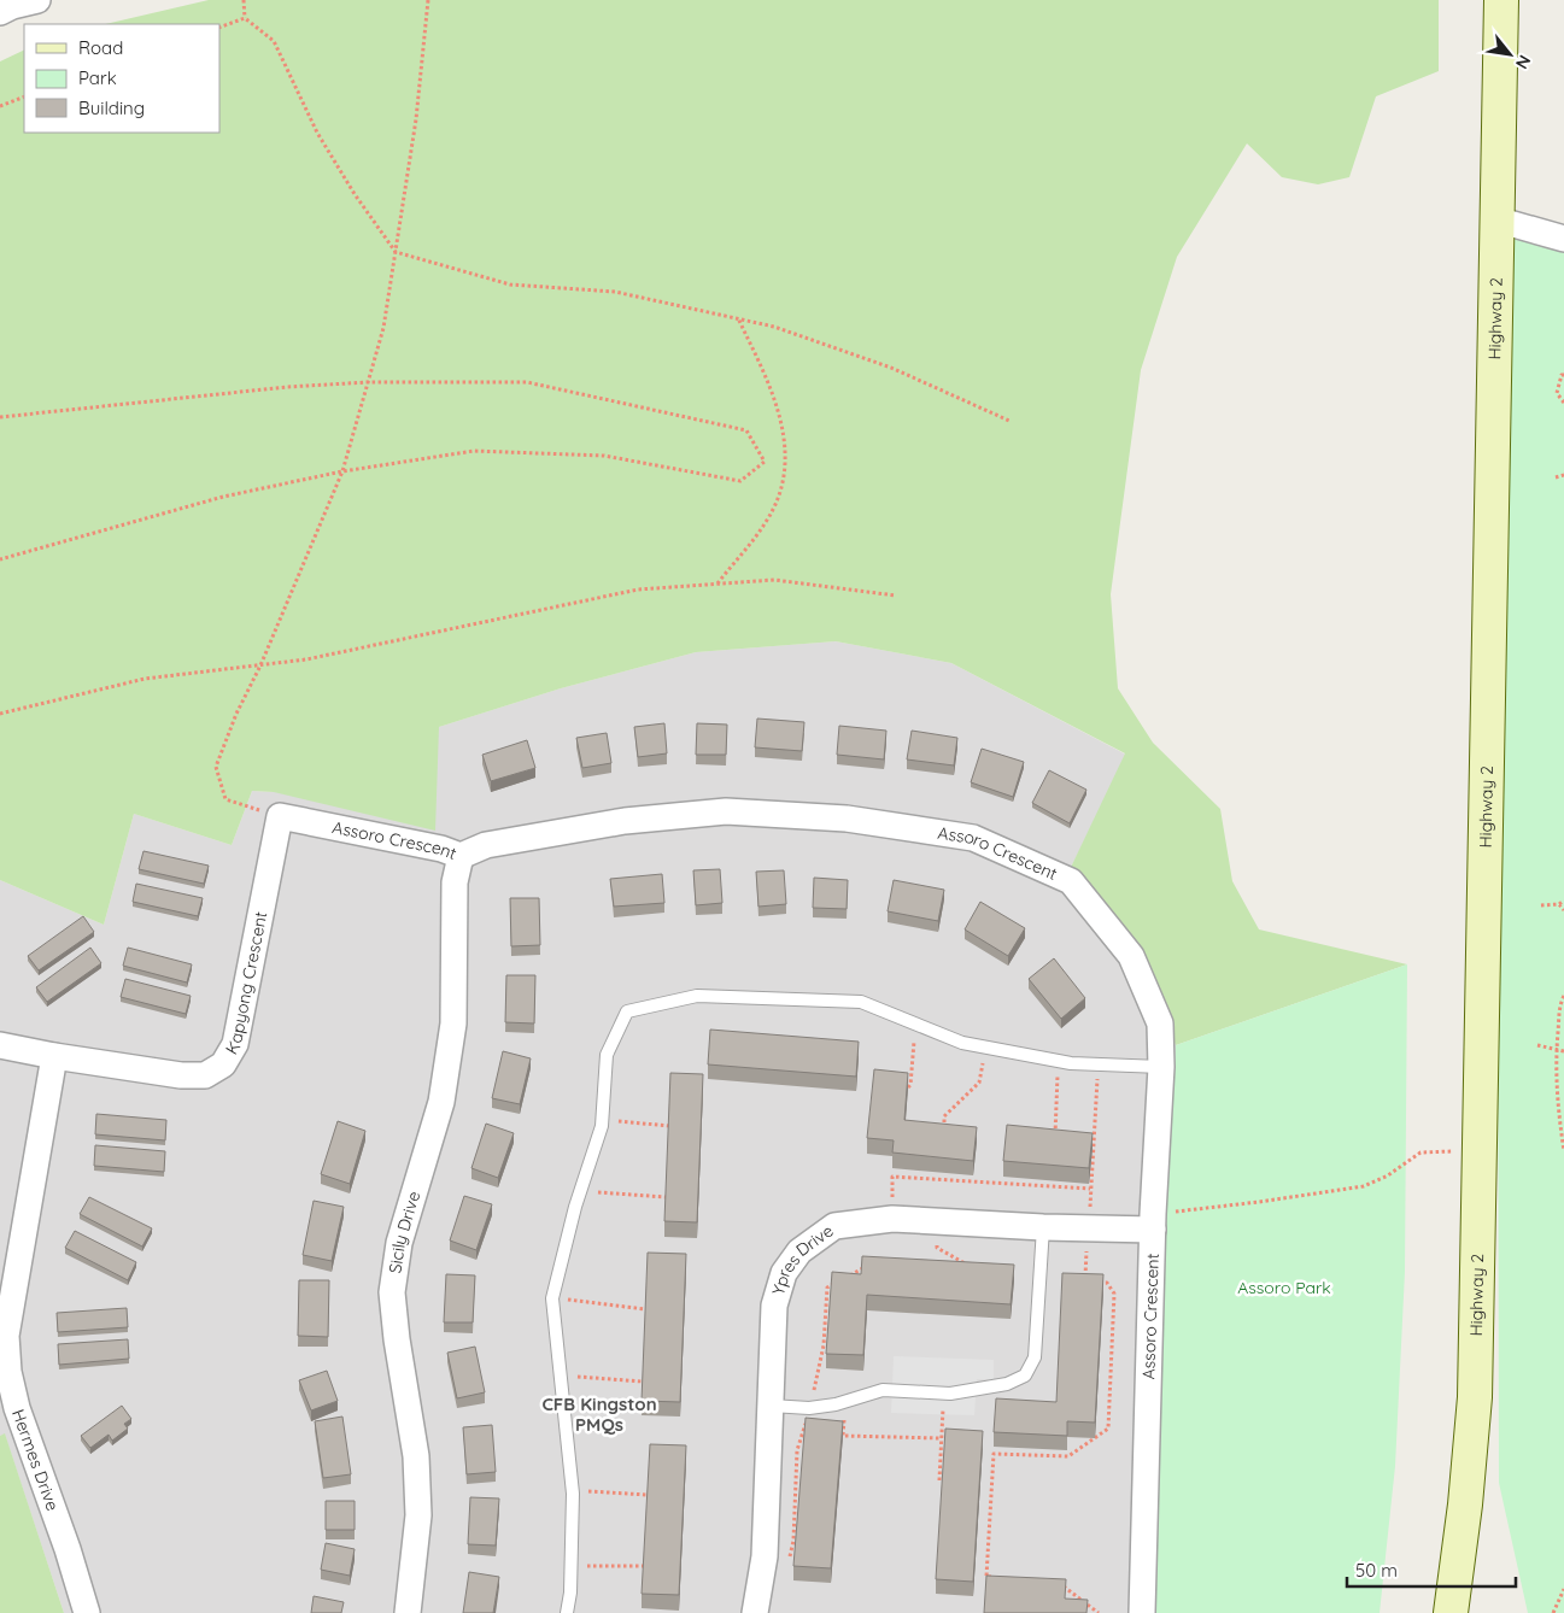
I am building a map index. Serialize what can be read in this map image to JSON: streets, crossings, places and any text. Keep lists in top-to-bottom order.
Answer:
{
  "streets": {
    "main road": ["Highway 2"],
    "street": [
      "Assoro Crescent",
      "Kapyong Crescent",
      "Sicily Drive",
      "Ypres Drive",
      "Hermes Drive"
    ]
  },
  "crossings": [
    ["Assoro Crescent", "Kapyong Crescent"],
    ["Assoro Crescent", "Sicily Drive"],
    ["Assoro Crescent", "Ypres Drive"],
    ["Kapyong Crescent", "Hermes Drive"]
  ],
  "districts": ["CFB Kingston PMQs"],
  "parks": ["Assoro Park"],
  "legend": ["Road", "Park", "Building"],
  "scale_bar": "50 m",
  "north": "bottom right"
}
